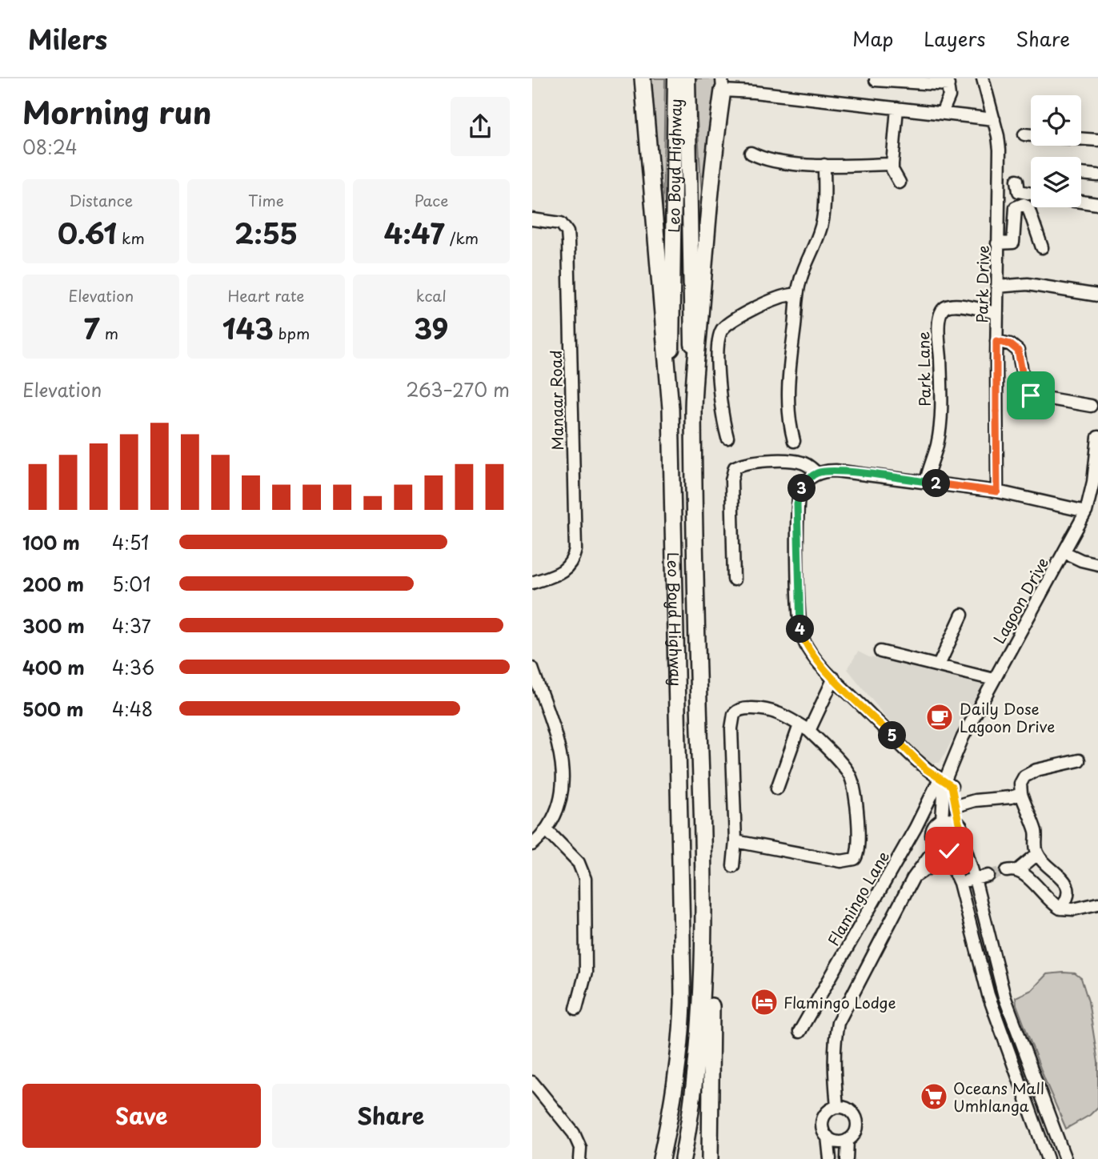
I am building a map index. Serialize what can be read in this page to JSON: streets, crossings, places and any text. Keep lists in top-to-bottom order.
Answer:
{
  "streets": {
    "highway": ["Leo Boyd Highway"],
    "street": [
      "Park Drive",
      "Park Lane",
      "Manaar Road",
      "Lagoon Drive",
      "Flamingo Lane"
    ]
  },
  "crossings": [
    ["Park Drive", "Park Lane"],
    ["Lagoon Drive", "Flamingo Lane"]
  ],
  "places": {
    "cafe": ["Daily Dose Lagoon Drive"],
    "hotel": ["Flamingo Lodge"],
    "supermarket": ["Oceans Mall Umhlanga"]
  },
  "page": {
    "header": "Milers",
    "nav": ["Map", "Layers", "Share"],
    "heading": ["Morning run", "08:24"],
    "stats": [
      ["Distance", "0.61 km"],
      ["Time", "2:55"],
      ["Pace", "4:47 /km"],
      ["Elevation", "7 m"],
      ["Heart rate", "143 bpm"],
      ["kcal", "39"]
    ],
    "chart": ["Elevation", "263–270 m"],
    "pins": [
      "2",
      "3",
      "4",
      "5"
    ],
    "list": [
      {
        "name": "100 m",
        "note": "4:51"
      },
      {
        "name": "200 m",
        "note": "5:01"
      },
      {
        "name": "300 m",
        "note": "4:37"
      },
      {
        "name": "400 m",
        "note": "4:36"
      },
      {
        "name": "500 m",
        "note": "4:48"
      }
    ],
    "buttons": ["Save", "Share"]
  }
}
